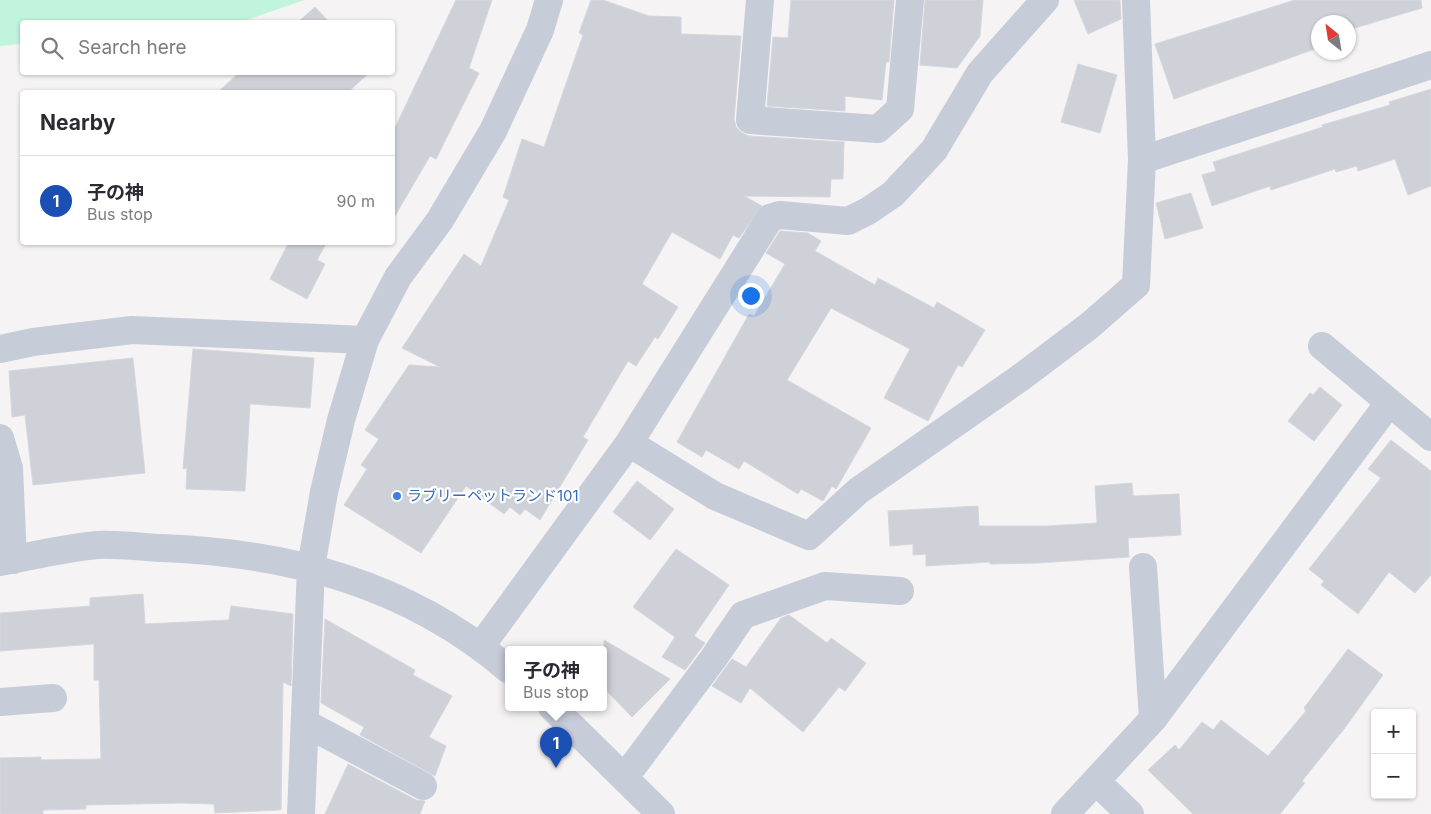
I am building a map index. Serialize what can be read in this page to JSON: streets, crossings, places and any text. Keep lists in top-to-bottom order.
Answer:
{
  "places": ["ラブリーペットランド101"],
  "north": "top left",
  "page": {
    "search": "Search here",
    "heading": "Nearby",
    "list": [
      {
        "mark": "1",
        "name": "子の神",
        "note": "Bus stop",
        "value": "90 m"
      }
    ],
    "popup": ["子の神", "Bus stop"],
    "map_buttons": ["+", "−"],
    "pins": "1"
  }
}
